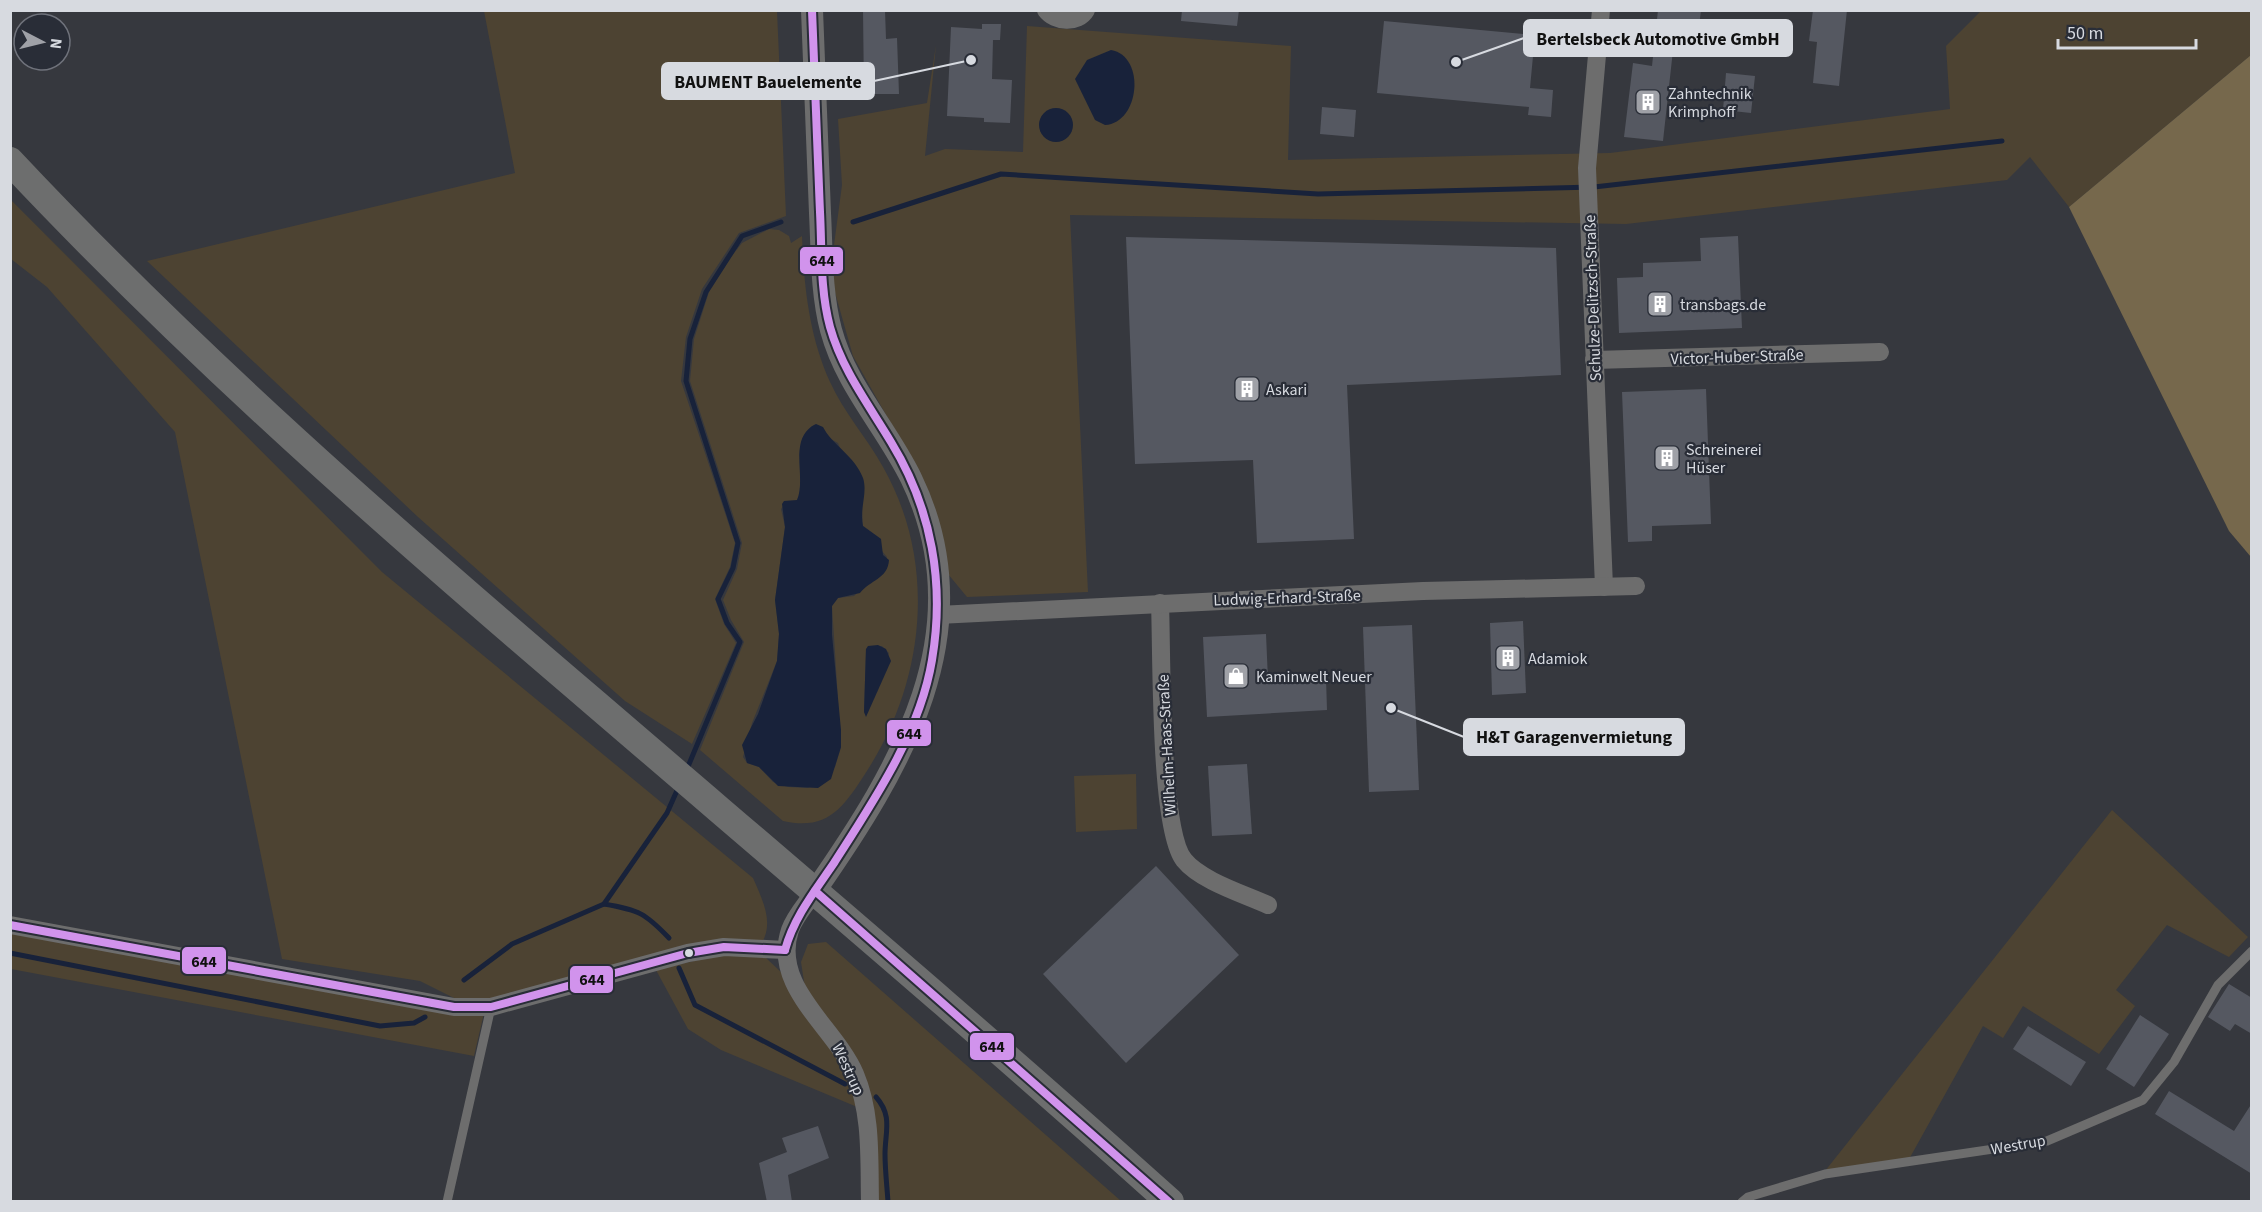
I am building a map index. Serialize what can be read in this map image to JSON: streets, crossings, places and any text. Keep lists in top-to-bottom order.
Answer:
{
  "streets": {
    "street": [
      "Schulze-Delitzsch-Straße",
      "Victor-Huber-Straße",
      "Ludwig-Erhard-Straße",
      "Wilhelm-Haas-Straße",
      "Westrup"
    ]
  },
  "crossings": [
    ["Schulze-Delitzsch-Straße", "Victor-Huber-Straße"],
    ["Schulze-Delitzsch-Straße", "Ludwig-Erhard-Straße"],
    ["Ludwig-Erhard-Straße", "Wilhelm-Haas-Straße"]
  ],
  "places": {
    "other": ["BAUMENT Bauelemente", "Bertelsbeck Automotive GmbH", "H&T Garagenvermietung"],
    "building": [
      "Zahntechnik Krimphoff",
      "transbags.de",
      "Askari",
      "Schreinerei Hüser",
      "Adamiok"
    ],
    "shop": ["Kaminwelt Neuer"]
  },
  "lines": ["transit line 644"],
  "scale_bar": "50 m",
  "north": "right"
}
